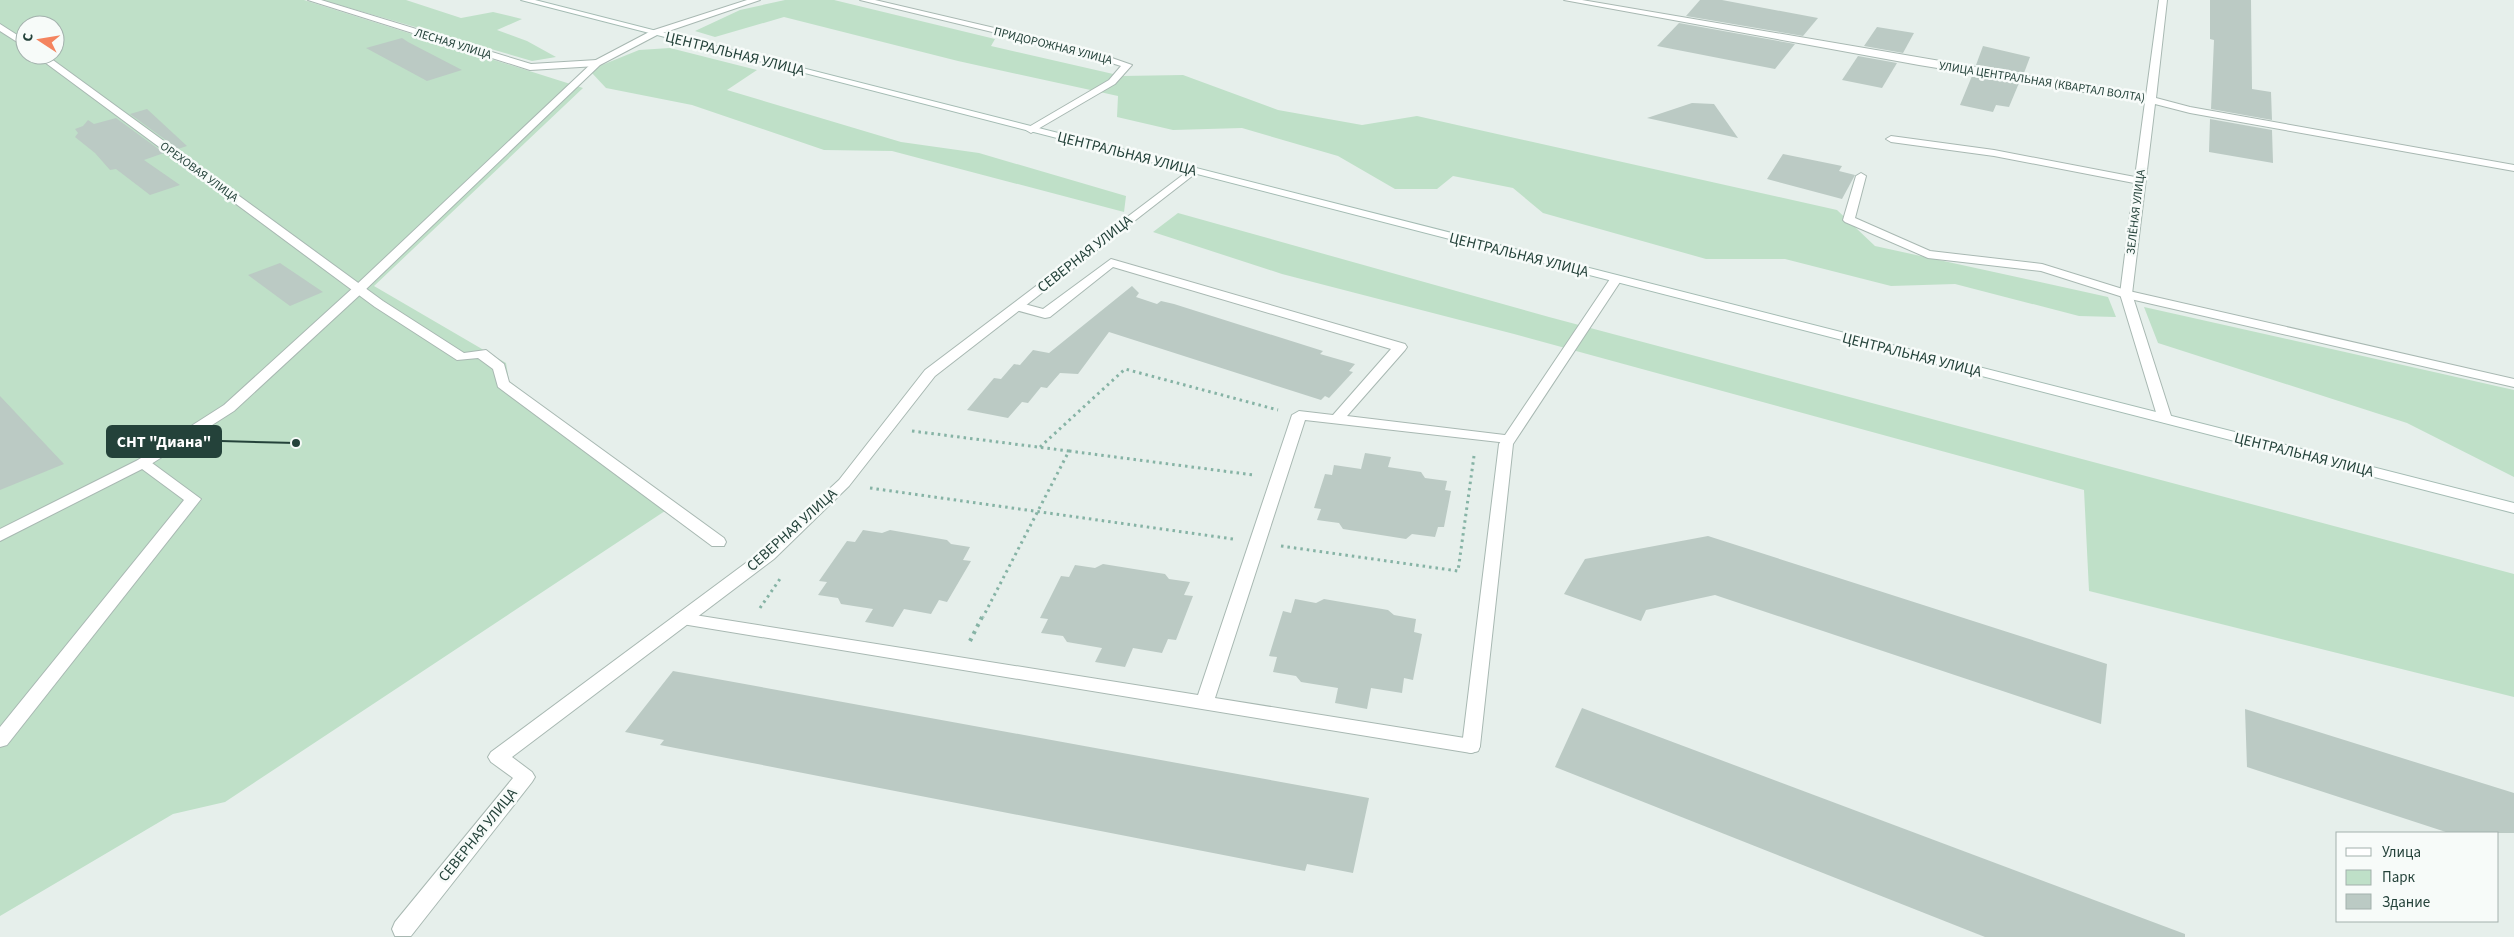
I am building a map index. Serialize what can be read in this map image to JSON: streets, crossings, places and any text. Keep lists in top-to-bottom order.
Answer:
{
  "streets": {
    "street": [
      "ЛЕСНАЯ УЛИЦА",
      "ПРИДОРОЖНАЯ УЛИЦА",
      "ЦЕНТРАЛЬНАЯ УЛИЦА",
      "УЛИЦА ЦЕНТРАЛЬНАЯ (КВАРТАЛ ВОЛТА)",
      "ОРЕХОВАЯ УЛИЦА",
      "ЗЕЛЁНАЯ УЛИЦА",
      "СЕВЕРНАЯ УЛИЦА"
    ]
  },
  "crossings": [
    ["ПРИДОРОЖНАЯ УЛИЦА", "ЦЕНТРАЛЬНАЯ УЛИЦА"],
    ["ЦЕНТРАЛЬНАЯ УЛИЦА", "ЗЕЛЁНАЯ УЛИЦА"],
    ["ЦЕНТРАЛЬНАЯ УЛИЦА", "СЕВЕРНАЯ УЛИЦА"],
    ["УЛИЦА ЦЕНТРАЛЬНАЯ (КВАРТАЛ ВОЛТА)", "ЗЕЛЁНАЯ УЛИЦА"]
  ],
  "places": ["СНТ \"Диана\""],
  "legend": ["Улица", "Парк", "Здание"],
  "north": "left"
}
